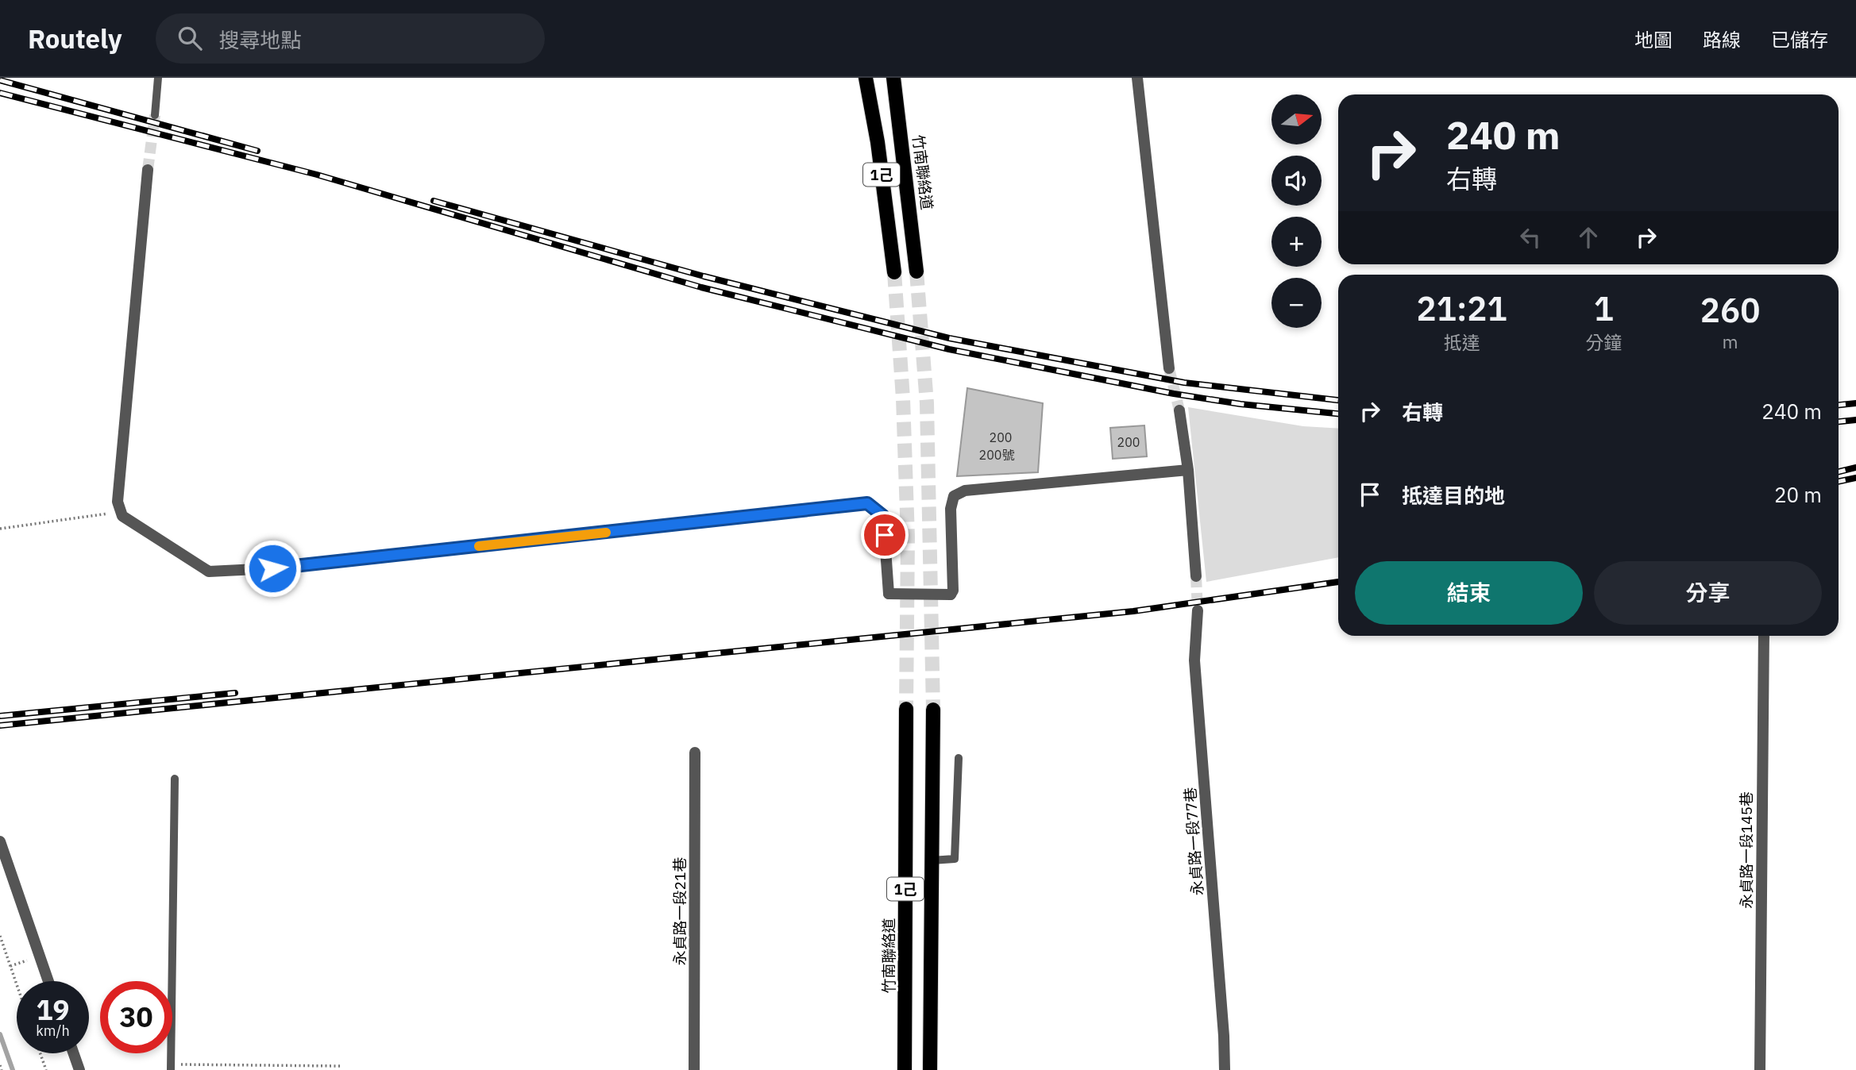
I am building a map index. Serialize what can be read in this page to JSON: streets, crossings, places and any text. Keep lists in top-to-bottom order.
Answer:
{
  "streets": {
    "main road": ["竹南聯絡道", "1己"],
    "street": ["永貞路一段77巷", "永貞路一段145巷", "永貞路一段21巷"]
  },
  "house_numbers": ["200", "200", "200號"],
  "north": "right",
  "page": {
    "header": "Routely",
    "search": "搜尋地點",
    "nav": ["地圖", "路線", "已儲存"],
    "map_buttons": ["+", "−"],
    "turn": ["240 m", "右轉"],
    "eta": [
      "21:21",
      "抵達",
      "1",
      "分鐘",
      "260",
      "m"
    ],
    "list": [
      {
        "name": "右轉",
        "value": "240 m"
      },
      {
        "name": "抵達目的地",
        "value": "20 m"
      }
    ],
    "buttons": ["結束", "分享"],
    "speed": "19 km/h",
    "limit": "30"
  }
}
